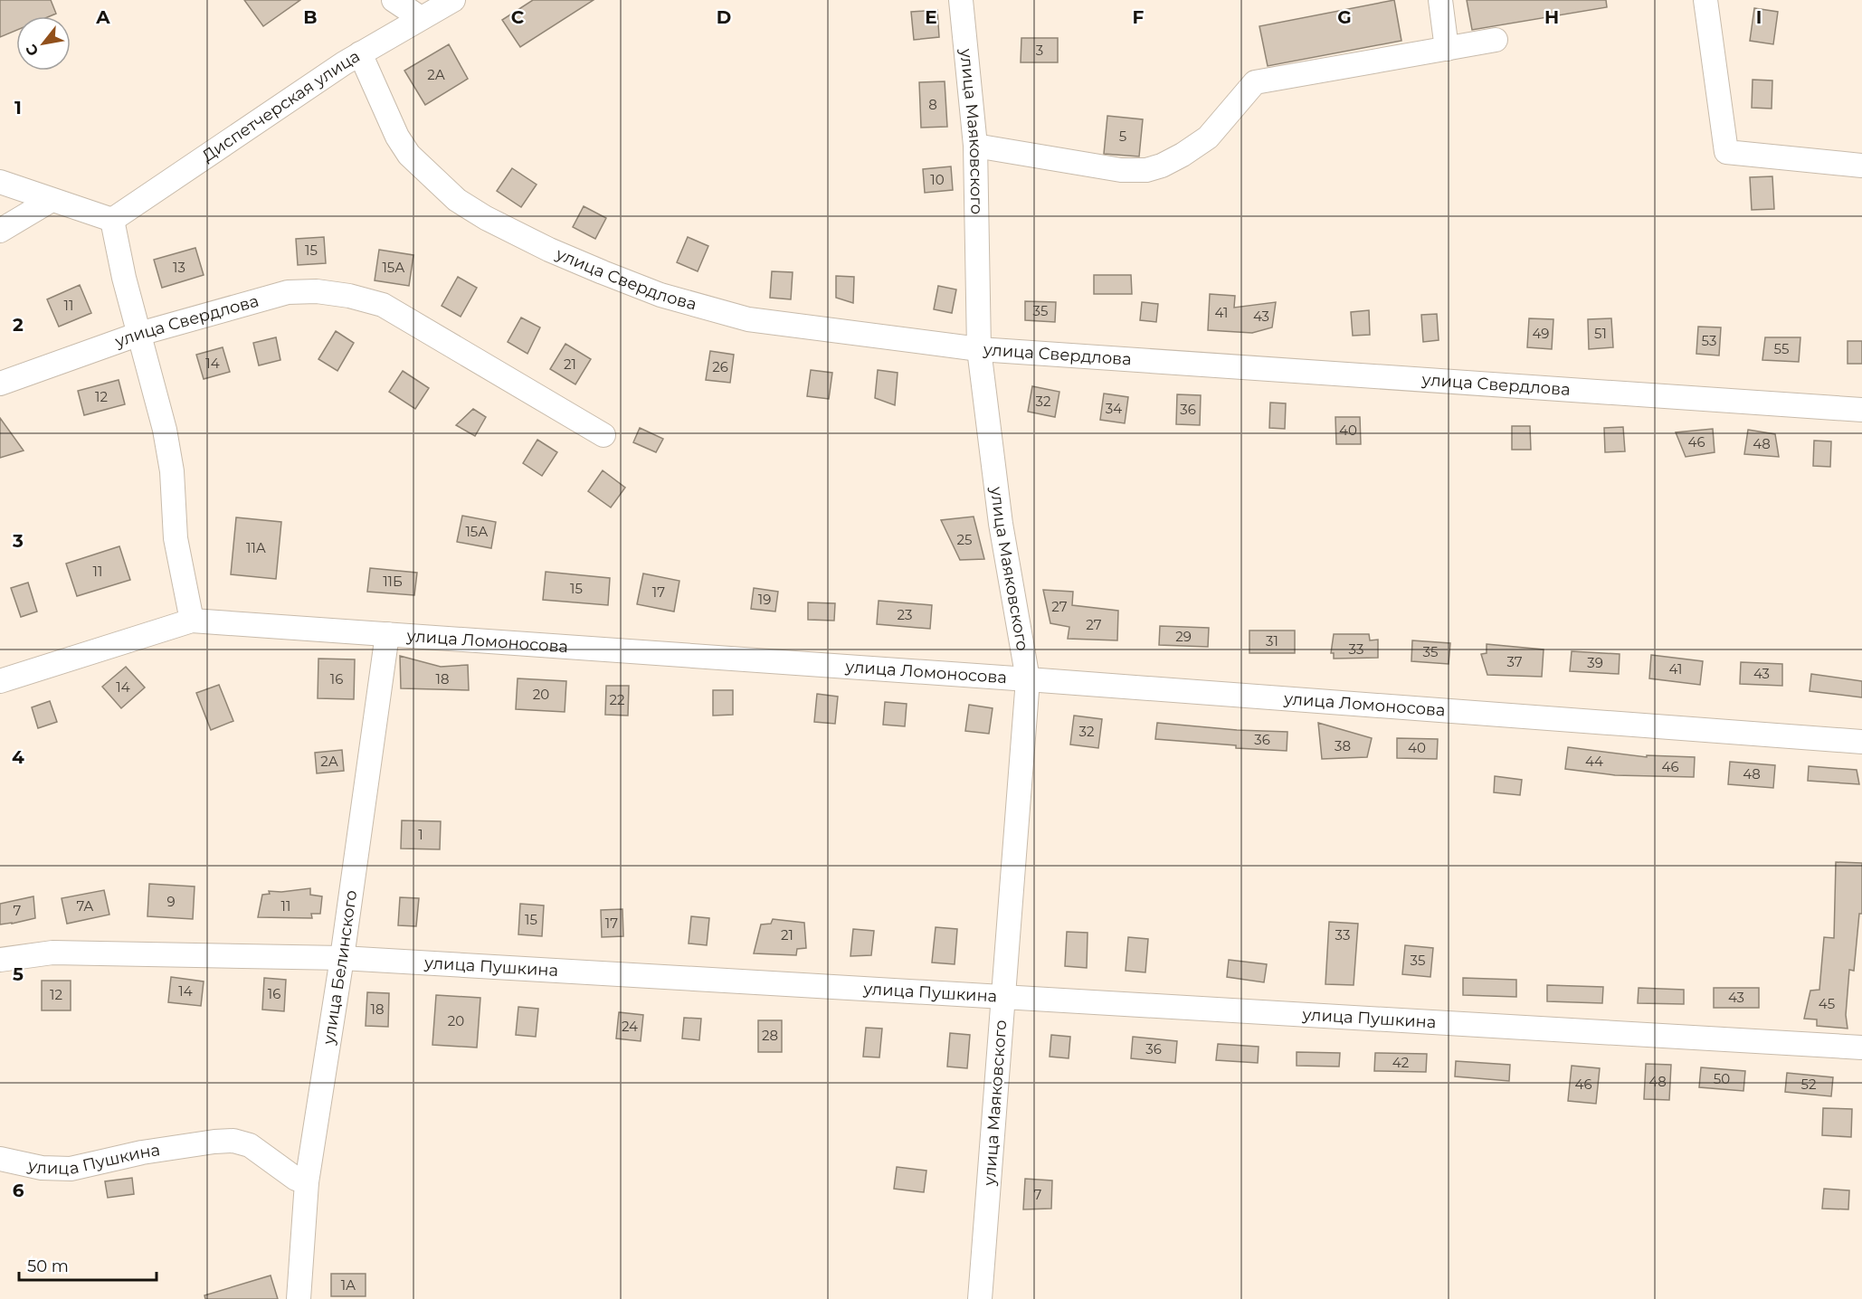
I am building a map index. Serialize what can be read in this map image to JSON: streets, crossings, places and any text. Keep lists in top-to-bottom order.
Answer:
{
  "streets": {
    "street": [
      "Диспетчерская улица",
      "улица Маяковского",
      "улица Свердлова",
      "улица Ломоносова",
      "улица Белинского",
      "улица Пушкина"
    ]
  },
  "crossings": [
    ["Диспетчерская улица", "улица Свердлова"],
    ["улица Маяковского", "улица Свердлова"],
    ["улица Маяковского", "улица Ломоносова"],
    ["улица Маяковского", "улица Пушкина"],
    ["улица Ломоносова", "улица Белинского"],
    ["улица Белинского", "улица Пушкина"]
  ],
  "house_numbers": [
    "3",
    "2А",
    "8",
    "5",
    "10",
    "15",
    "13",
    "15А",
    "11",
    "35",
    "41",
    "43",
    "49",
    "51",
    "53",
    "55",
    "14",
    "21",
    "26",
    "12",
    "32",
    "34",
    "36",
    "40",
    "46",
    "48",
    "15А",
    "25",
    "11А",
    "11",
    "11Б",
    "15",
    "17",
    "19",
    "27",
    "23",
    "27",
    "29",
    "31",
    "33",
    "35",
    "37",
    "39",
    "41",
    "43",
    "16",
    "18",
    "14",
    "20",
    "22",
    "32",
    "36",
    "38",
    "40",
    "2А",
    "44",
    "46",
    "48",
    "1",
    "9",
    "7А",
    "11",
    "7",
    "15",
    "17",
    "21",
    "33",
    "35",
    "14",
    "16",
    "12",
    "43",
    "45",
    "18",
    "20",
    "24",
    "28",
    "36",
    "42",
    "50",
    "48",
    "46",
    "52",
    "7",
    "1А"
  ],
  "scale_bar": "50 m",
  "north": "bottom left",
  "grid": {
    "columns": [
      "A",
      "B",
      "C",
      "D",
      "E",
      "F",
      "G",
      "H",
      "I"
    ],
    "rows": [
      "1",
      "2",
      "3",
      "4",
      "5",
      "6"
    ]
  }
}
